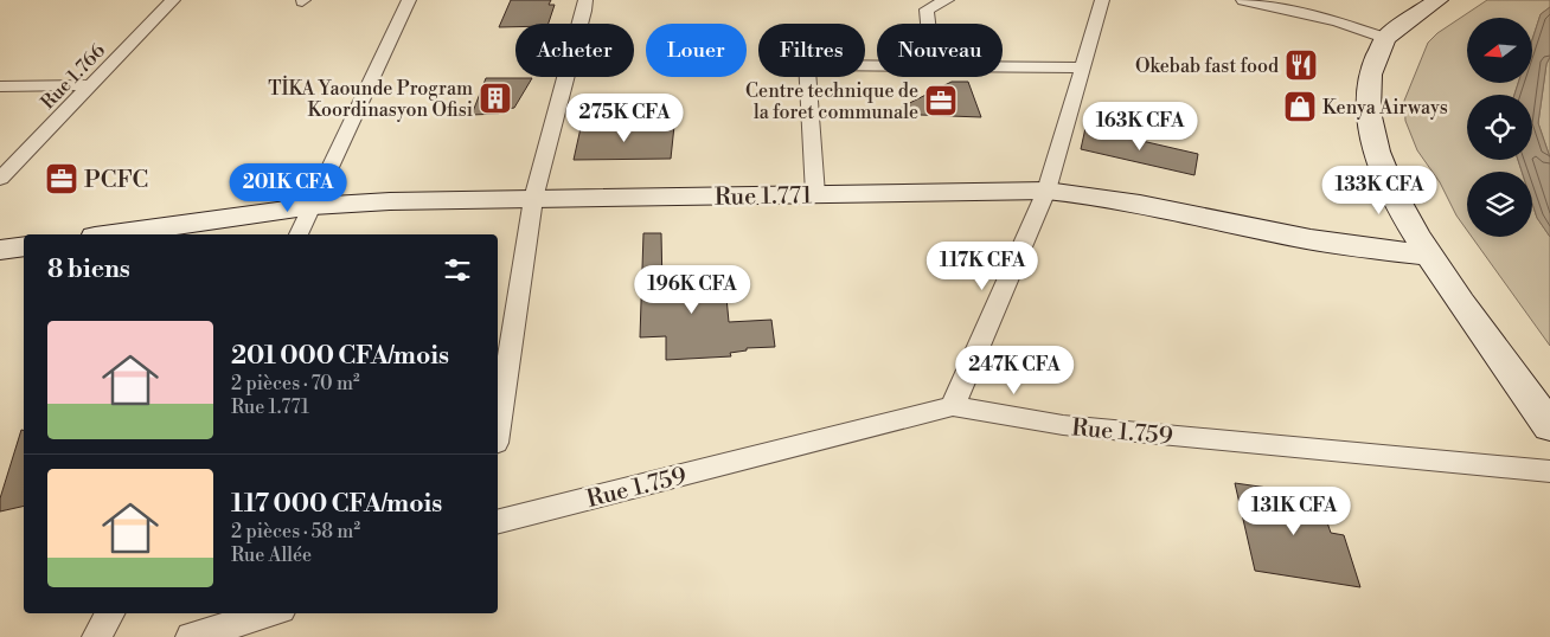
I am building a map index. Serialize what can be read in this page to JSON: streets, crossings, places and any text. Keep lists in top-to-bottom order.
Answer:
{
  "streets": {
    "street": ["Rue 1.766", "Rue 1.771", "Rue 1.759"]
  },
  "places": {
    "restaurant": ["Okebab fast food"],
    "building": ["TİKA Yaounde Program Koordinasyon Ofisi"],
    "office": ["Centre technique de la foret communale", "PCFC"],
    "shop": ["Kenya Airways"]
  },
  "north": "left",
  "page": {
    "chip": [
      "Acheter",
      "Louer",
      "Filtres",
      "Nouveau"
    ],
    "price": [
      "275K CFA",
      "163K CFA",
      "201K CFA",
      "133K CFA",
      "117K CFA",
      "196K CFA",
      "247K CFA",
      "131K CFA"
    ],
    "heading": "8 biens",
    "list": [
      {
        "name": "201 000 CFA/mois",
        "note": "2 pièces · 70 m² · Rue 1.771"
      },
      {
        "name": "117 000 CFA/mois",
        "note": "2 pièces · 58 m² · Rue Allée"
      }
    ]
  }
}
